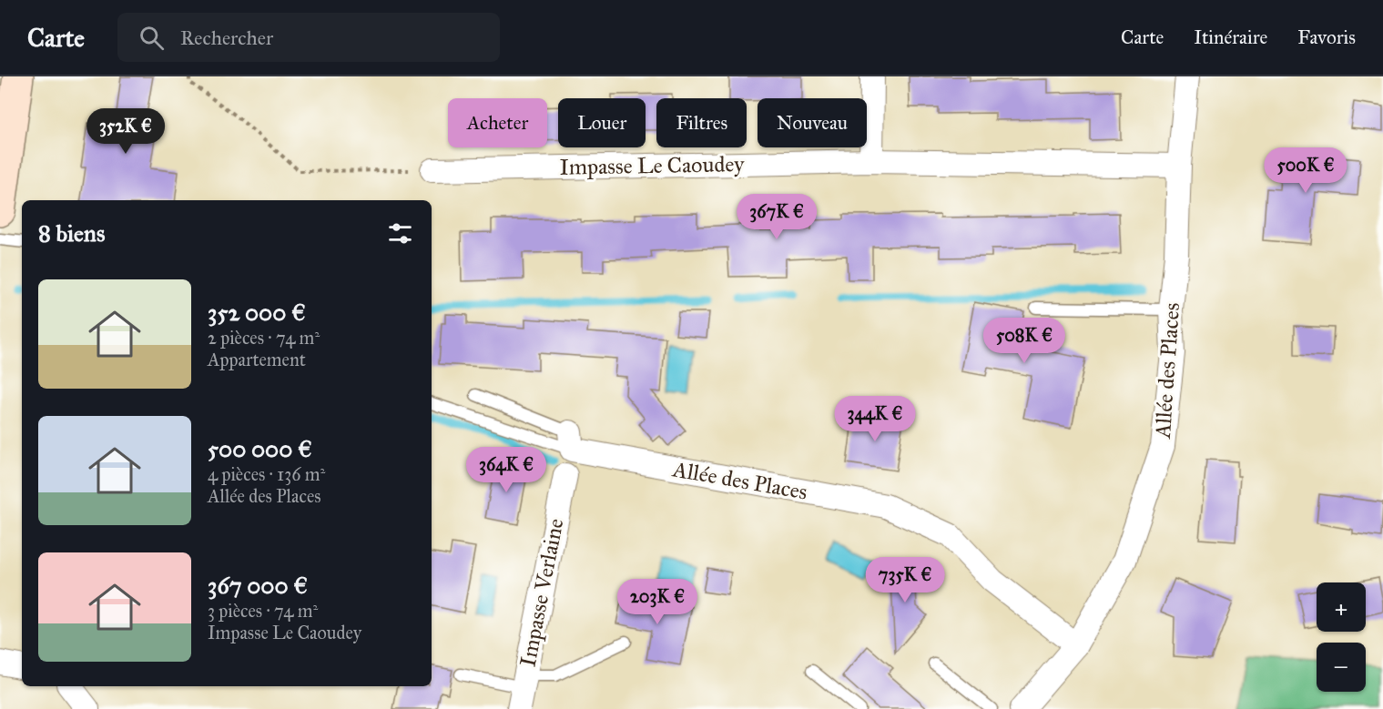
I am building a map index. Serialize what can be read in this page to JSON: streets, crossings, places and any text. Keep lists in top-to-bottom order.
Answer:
{
  "streets": {
    "street": ["Impasse Le Caoudey", "Allée des Places", "Impasse Verlaine"]
  },
  "crossings": [
    ["Impasse Le Caoudey", "Allée des Places"]
  ],
  "page": {
    "header": "Carte",
    "search": "Rechercher",
    "nav": ["Carte", "Itinéraire", "Favoris"],
    "chip": [
      "Acheter",
      "Louer",
      "Filtres",
      "Nouveau"
    ],
    "price": [
      "352K €",
      "500K €",
      "367K €",
      "508K €",
      "344K €",
      "364K €",
      "735K €",
      "203K €"
    ],
    "heading": "8 biens",
    "list": [
      {
        "name": "352 000 €",
        "note": "2 pièces · 74 m² · Appartement"
      },
      {
        "name": "500 000 €",
        "note": "4 pièces · 136 m² · Allée des Places"
      },
      {
        "name": "367 000 €",
        "note": "3 pièces · 74 m² · Impasse Le Caoudey"
      }
    ],
    "map_buttons": ["+", "−"]
  }
}
